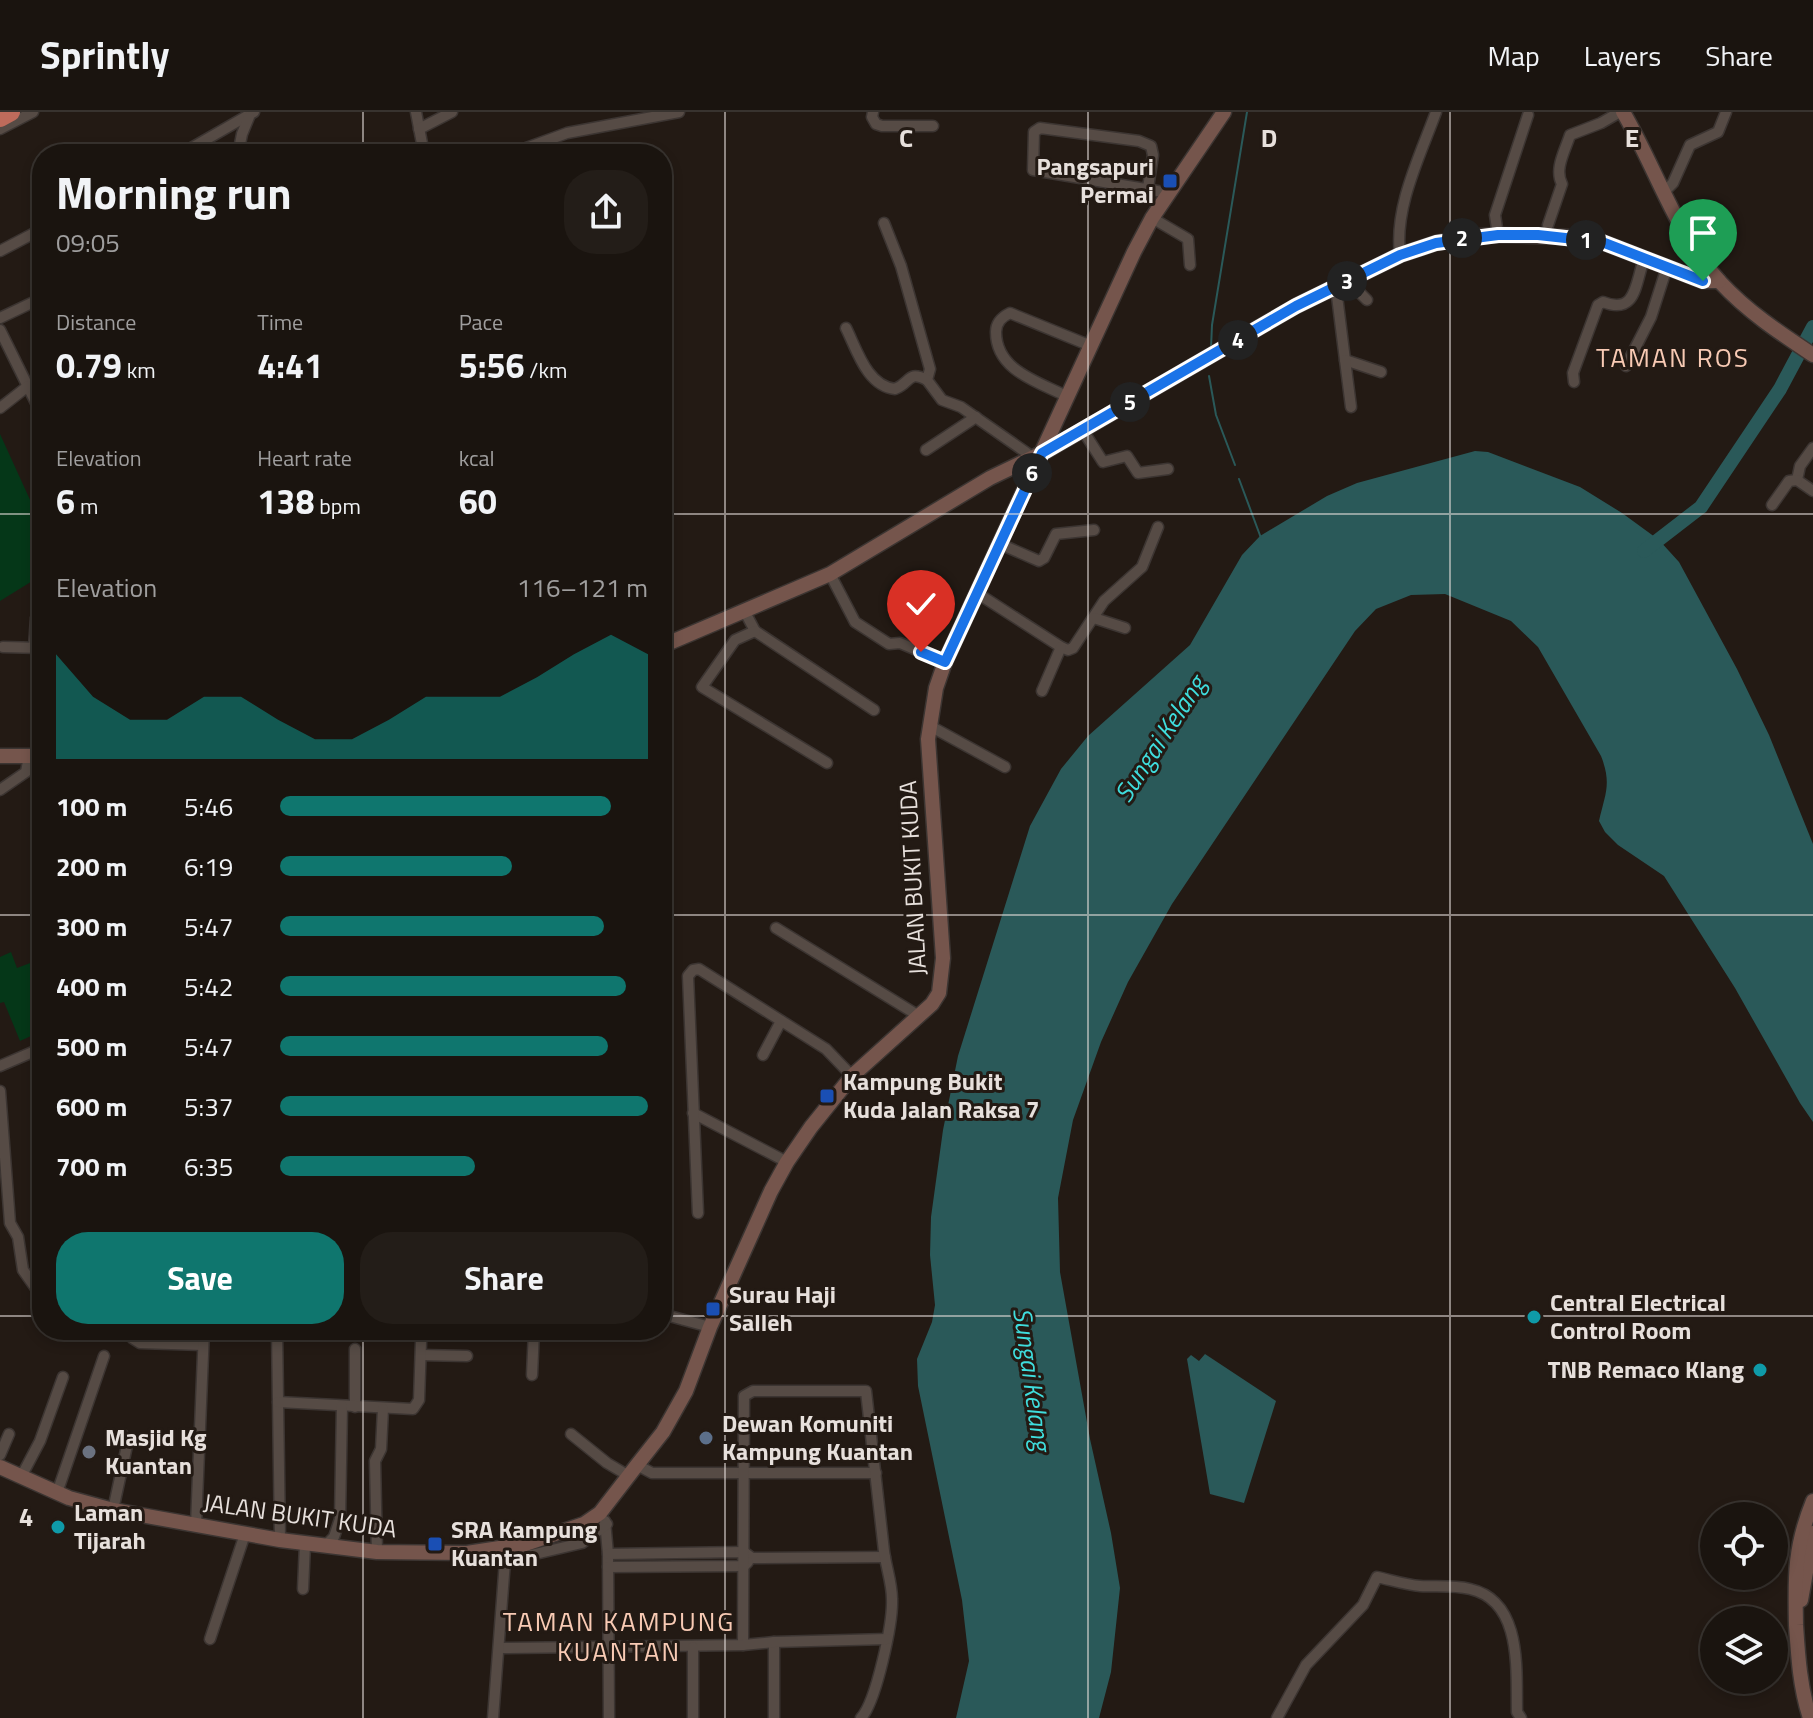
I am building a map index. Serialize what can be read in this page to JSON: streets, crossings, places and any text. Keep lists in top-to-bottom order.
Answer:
{
  "streets": {
    "street": ["JALAN BUKIT KUDA"]
  },
  "districts": ["TAMAN ROS", "TAMAN KAMPUNG KUANTAN"],
  "water": ["Sungai Kelang"],
  "places": {
    "transit": [
      "Pangsapuri Permai",
      "Kampung Bukit Kuda Jalan Raksa 7",
      "Surau Haji Salleh",
      "SRA Kampung Kuantan"
    ],
    "other": [
      "Central Electrical Control Room",
      "TNB Remaco Klang",
      "Dewan Komuniti Kampung Kuantan",
      "Masjid Kg Kuantan",
      "Laman Tijarah"
    ]
  },
  "page": {
    "header": "Sprintly",
    "nav": ["Map", "Layers", "Share"],
    "heading": ["Morning run", "09:05"],
    "pins": [
      "2",
      "1",
      "3",
      "4",
      "5",
      "6"
    ],
    "stats": [
      ["Distance", "0.79 km"],
      ["Time", "4:41"],
      ["Pace", "5:56 /km"],
      ["Elevation", "6 m"],
      ["Heart rate", "138 bpm"],
      ["kcal", "60"]
    ],
    "chart": ["Elevation", "116–121 m"],
    "list": [
      {
        "name": "100 m",
        "note": "5:46"
      },
      {
        "name": "200 m",
        "note": "6:19"
      },
      {
        "name": "300 m",
        "note": "5:47"
      },
      {
        "name": "400 m",
        "note": "5:42"
      },
      {
        "name": "500 m",
        "note": "5:47"
      },
      {
        "name": "600 m",
        "note": "5:37"
      },
      {
        "name": "700 m",
        "note": "6:35"
      }
    ],
    "buttons": ["Save", "Share"]
  },
  "grid": {
    "columns": ["C", "D", "E"],
    "rows": ["4"]
  }
}
